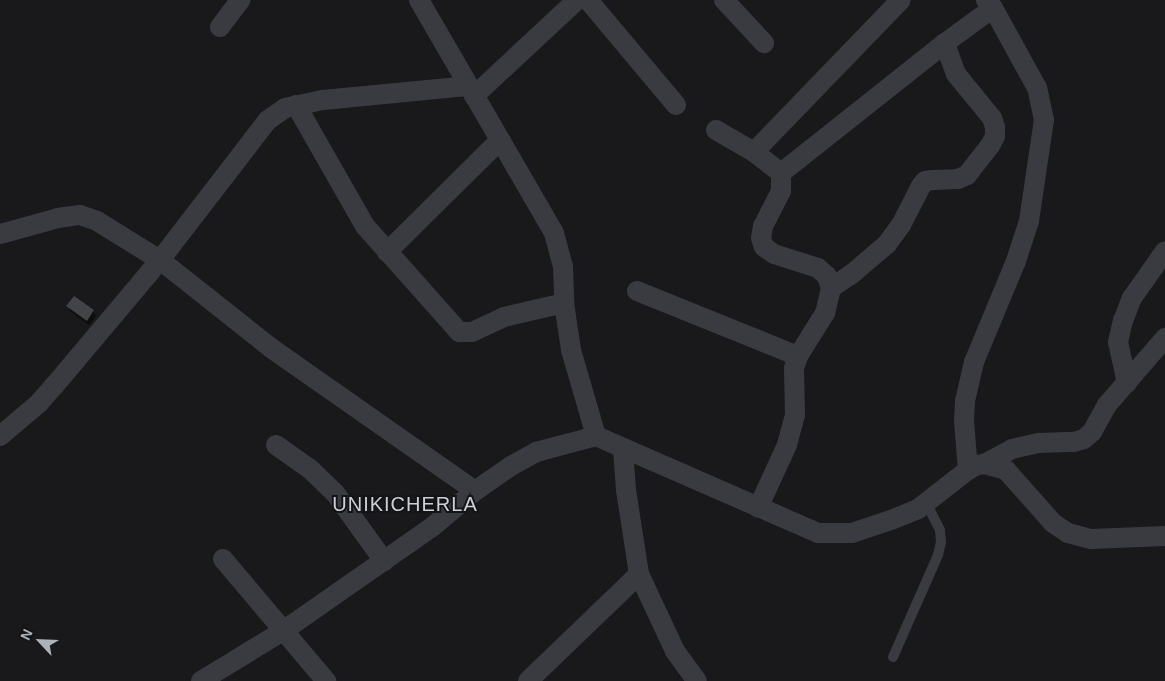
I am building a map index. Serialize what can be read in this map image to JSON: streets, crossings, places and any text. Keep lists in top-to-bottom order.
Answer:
{
  "districts": ["UNIKICHERLA"],
  "north": "top left"
}
